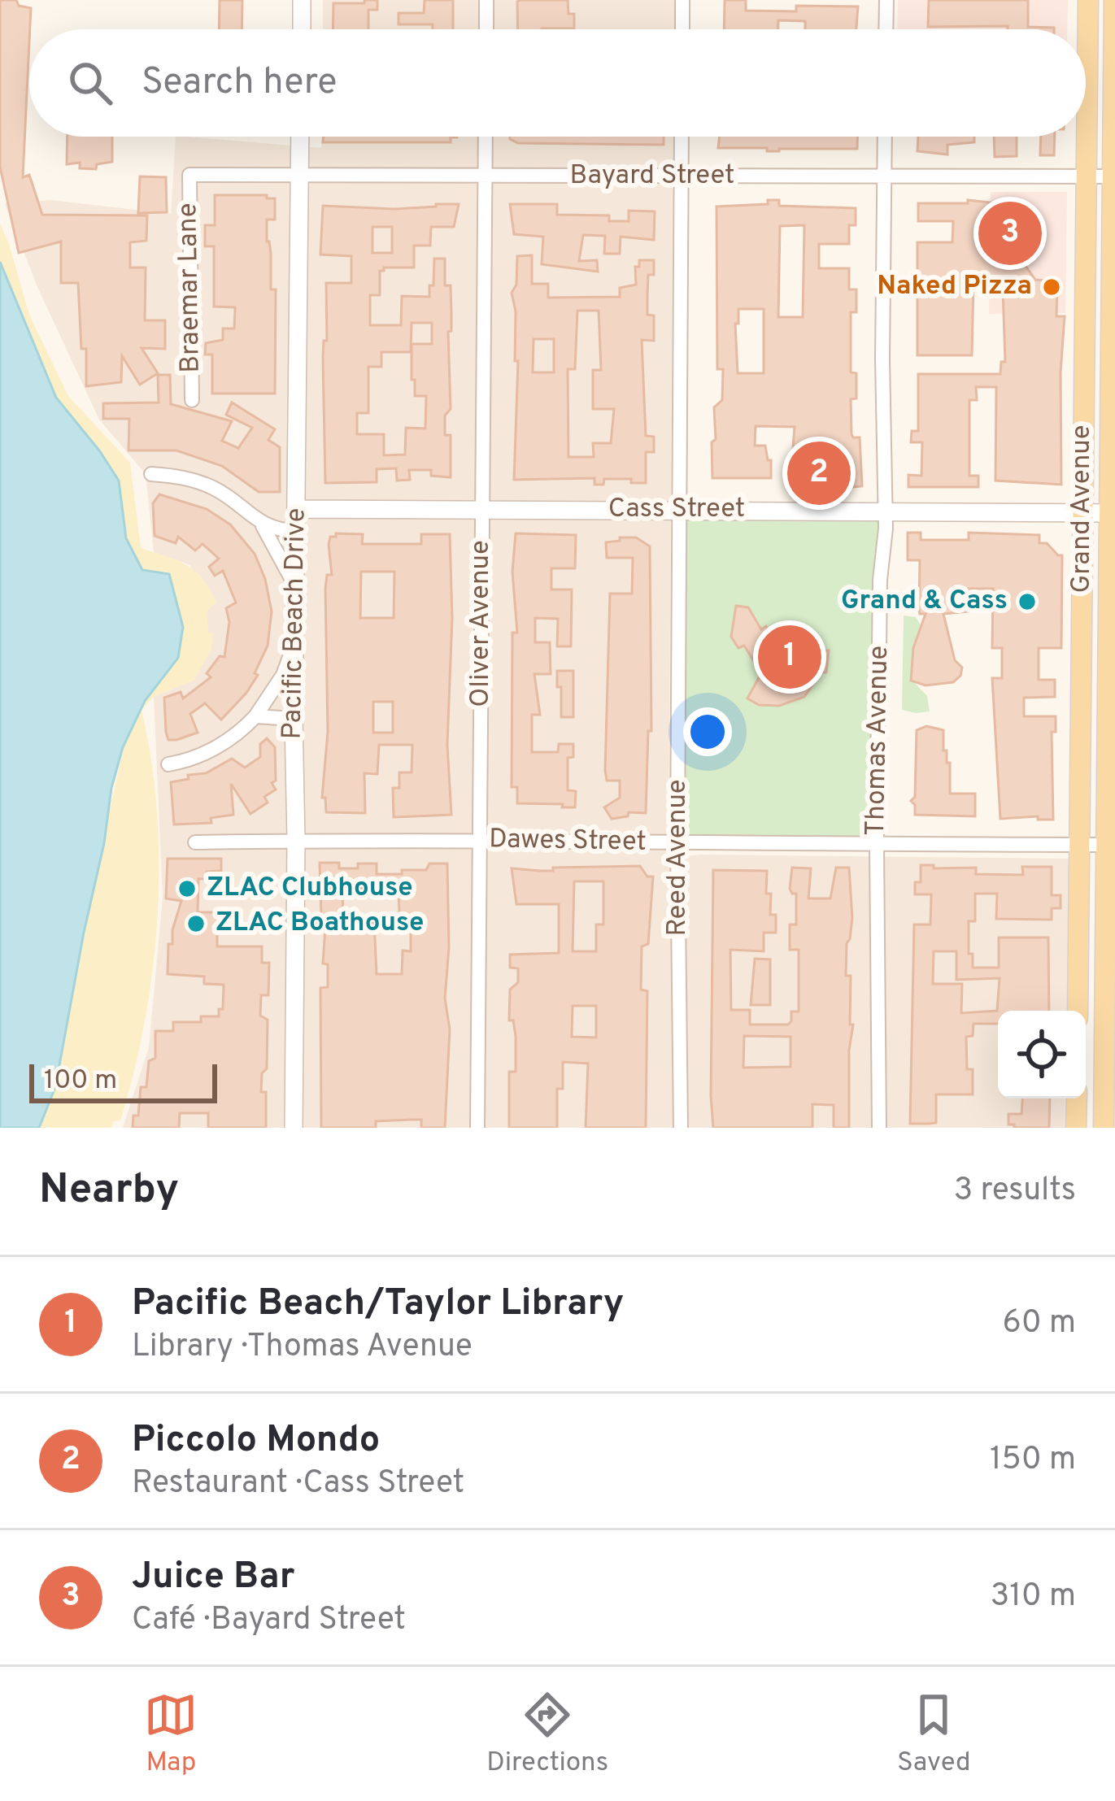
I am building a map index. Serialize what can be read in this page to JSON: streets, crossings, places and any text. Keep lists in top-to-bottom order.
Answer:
{
  "streets": {
    "main road": ["Grand Avenue"],
    "street": [
      "Bayard Street",
      "Braemar Lane",
      "Cass Street",
      "Pacific Beach Drive",
      "Oliver Avenue",
      "Thomas Avenue",
      "Dawes Street",
      "Reed Avenue"
    ]
  },
  "crossings": [
    ["Bayard Street", "Braemar Lane"],
    ["Bayard Street", "Grand Avenue"],
    ["Bayard Street", "Pacific Beach Drive"],
    ["Bayard Street", "Oliver Avenue"],
    ["Bayard Street", "Thomas Avenue"],
    ["Bayard Street", "Reed Avenue"],
    ["Grand Avenue", "Cass Street"],
    ["Grand Avenue", "Dawes Street"],
    ["Cass Street", "Pacific Beach Drive"],
    ["Cass Street", "Oliver Avenue"],
    ["Cass Street", "Thomas Avenue"],
    ["Cass Street", "Reed Avenue"],
    ["Pacific Beach Drive", "Dawes Street"],
    ["Oliver Avenue", "Dawes Street"],
    ["Thomas Avenue", "Dawes Street"],
    ["Dawes Street", "Reed Avenue"]
  ],
  "places": [
    "Naked Pizza",
    "Grand & Cass",
    "ZLAC Clubhouse",
    "ZLAC Boathouse"
  ],
  "scale_bar": "100 m",
  "page": {
    "search": "Search here",
    "pins": ["3", "2", "1"],
    "scale": "100 m",
    "heading": ["Nearby", "3 results"],
    "list": [
      {
        "mark": "1",
        "name": "Pacific Beach/Taylor Library",
        "note": "Library · Thomas Avenue",
        "value": "60 m"
      },
      {
        "mark": "2",
        "name": "Piccolo Mondo",
        "note": "Restaurant · Cass Street",
        "value": "150 m"
      },
      {
        "mark": "3",
        "name": "Juice Bar",
        "note": "Café · Bayard Street",
        "value": "310 m"
      }
    ],
    "nav": ["Map", "Directions", "Saved"]
  }
}
